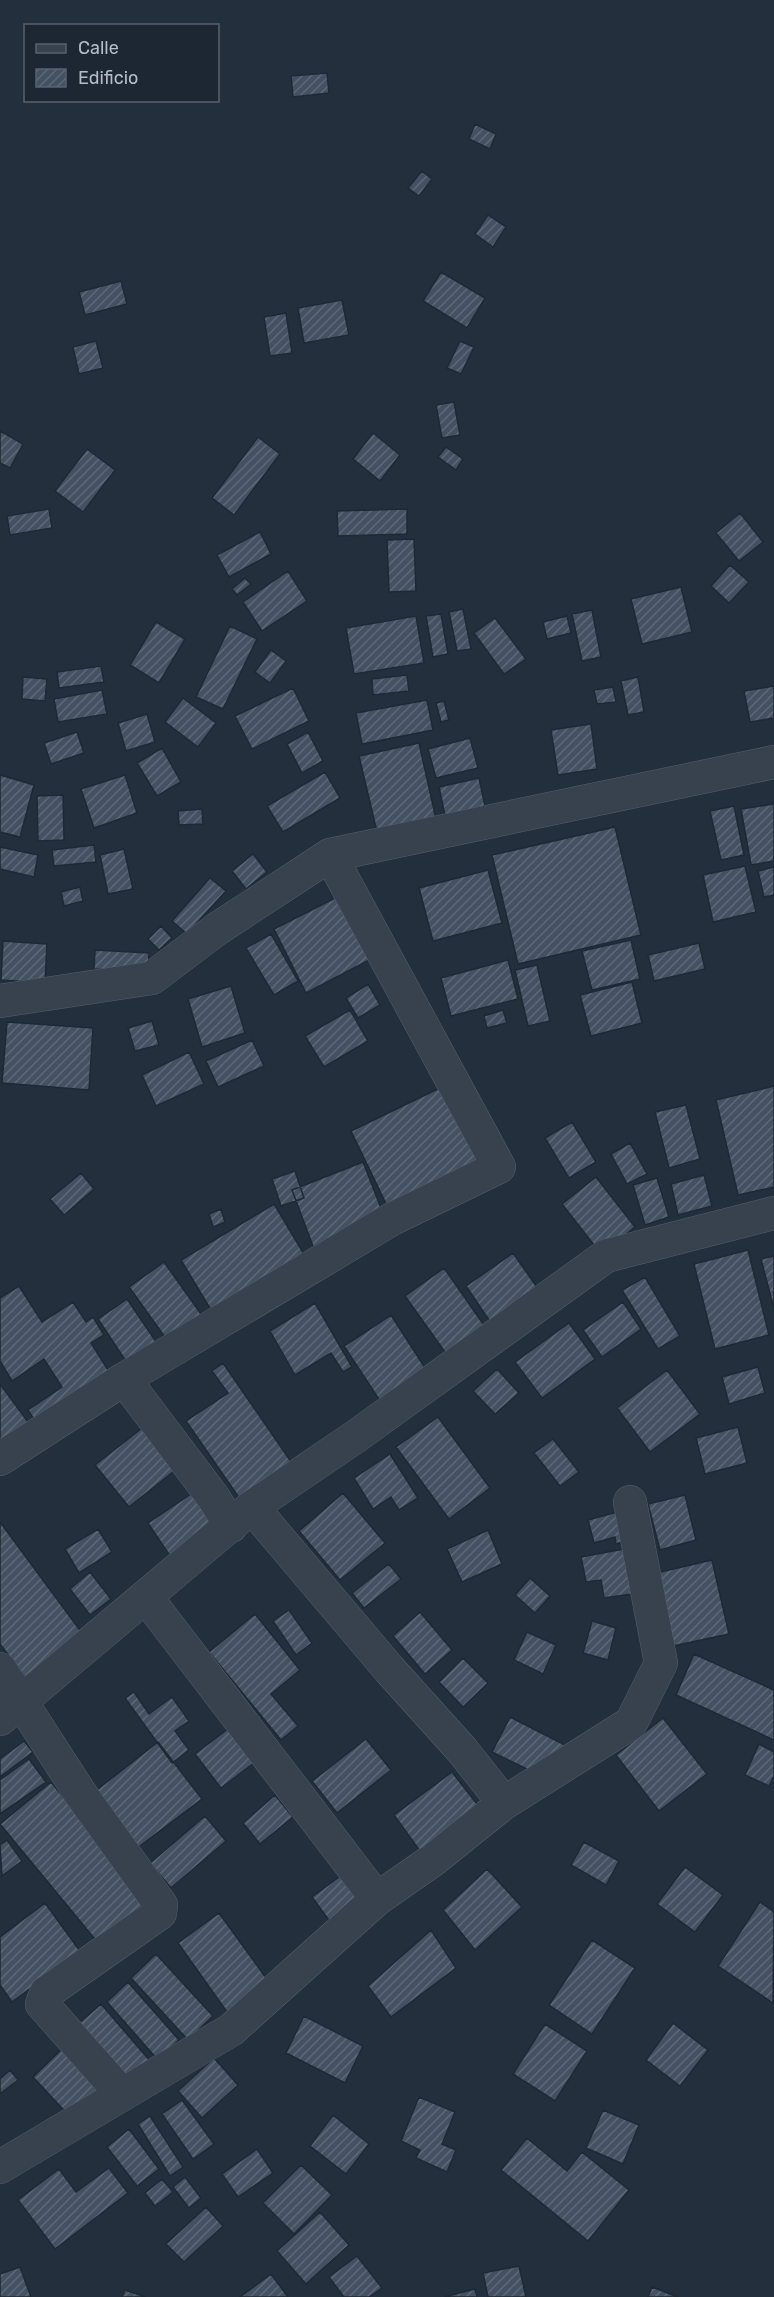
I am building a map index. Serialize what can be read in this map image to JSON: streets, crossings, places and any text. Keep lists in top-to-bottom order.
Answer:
{
  "legend": ["Calle", "Edificio"]
}
